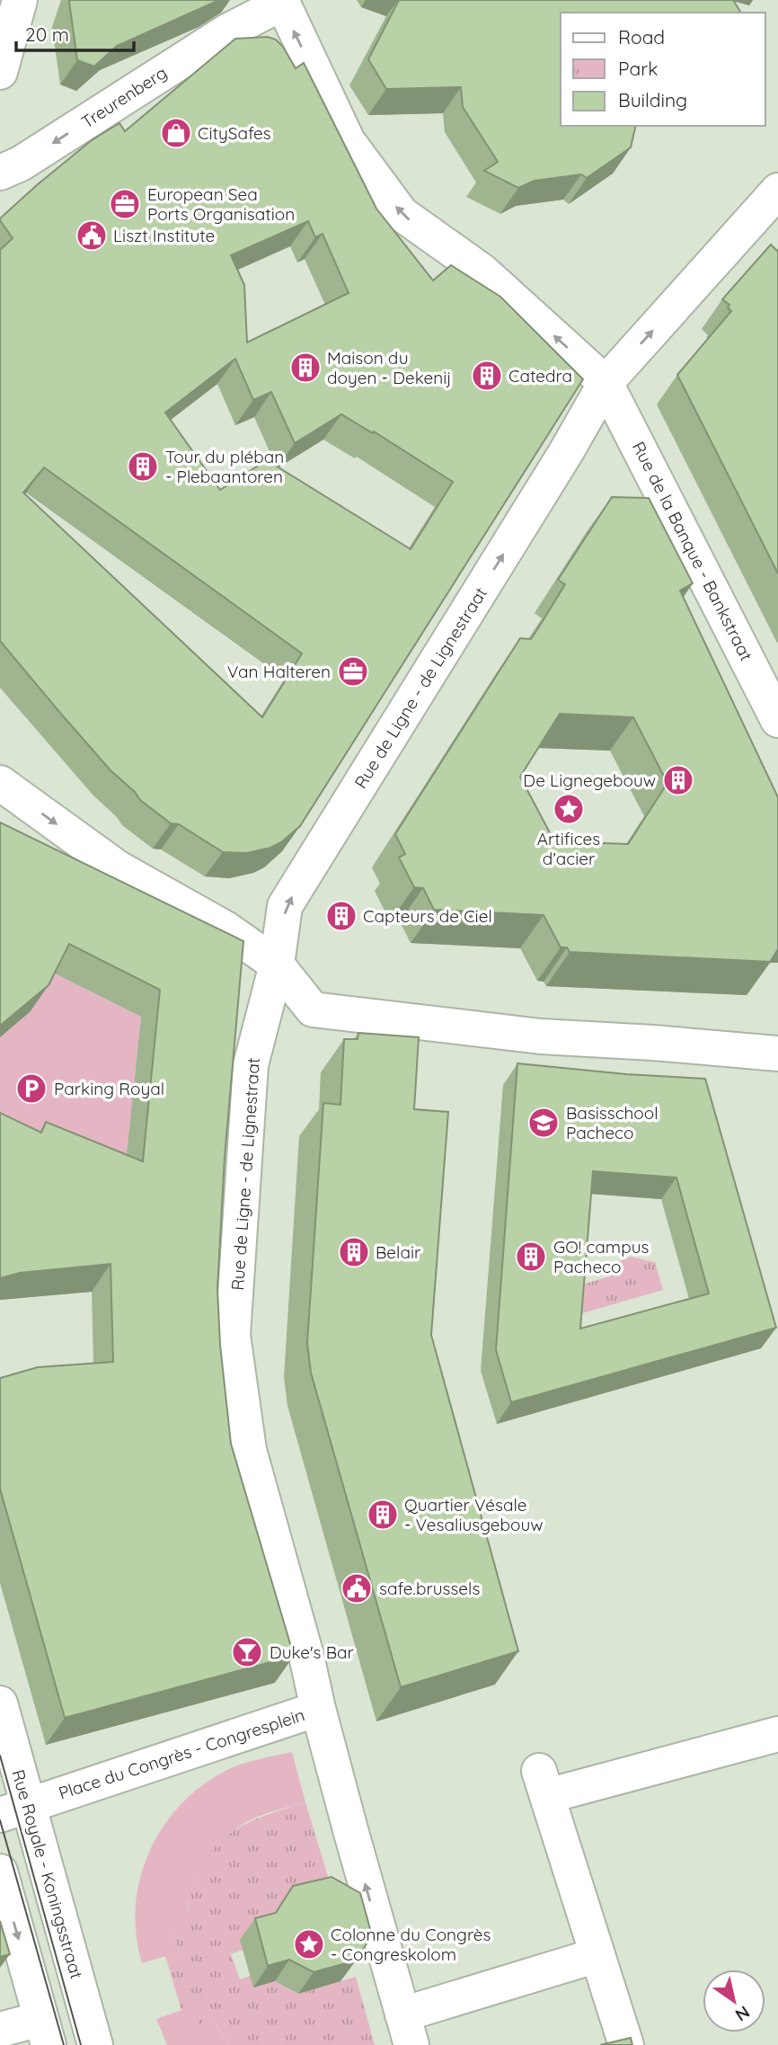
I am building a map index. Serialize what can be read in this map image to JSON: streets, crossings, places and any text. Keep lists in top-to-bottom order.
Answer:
{
  "streets": {
    "street": [
      "Treurenberg",
      "Rue de la Banque - Bankstraat",
      "Rue de Ligne - de Lignestraat",
      "Place du Congrès - Congresplein",
      "Rue Royale - Koningsstraat"
    ]
  },
  "crossings": [
    ["Rue de la Banque - Bankstraat", "Rue de Ligne - de Lignestraat"],
    ["Rue de Ligne - de Lignestraat", "Place du Congrès - Congresplein"],
    ["Place du Congrès - Congresplein", "Rue Royale - Koningsstraat"]
  ],
  "one_way": ["Treurenberg", "Rue de Ligne - de Lignestraat", "Place du Congrès - Congresplein"],
  "places": {
    "shop": ["CitySafes"],
    "office": ["European Sea Ports Organisation", "Van Halteren"],
    "public building": ["Liszt Institute", "safe.brussels"],
    "building": [
      "Maison du doyen - Dekenij",
      "Catedra",
      "Tour du pléban - Plebaantoren",
      "De Lignegebouw",
      "Capteurs de Ciel",
      "Belair",
      "GO! campus Pacheco",
      "Quartier Vésale - Vesaliusgebouw"
    ],
    "place": ["Artifices d’acier", "Colonne du Congrès - Congreskolom"],
    "parking": ["Parking Royal"],
    "school or university": ["Basisschool Pacheco"],
    "bar": ["Duke's Bar"]
  },
  "legend": ["Road", "Park", "Building"],
  "scale_bar": "20 m",
  "north": "bottom right"
}
